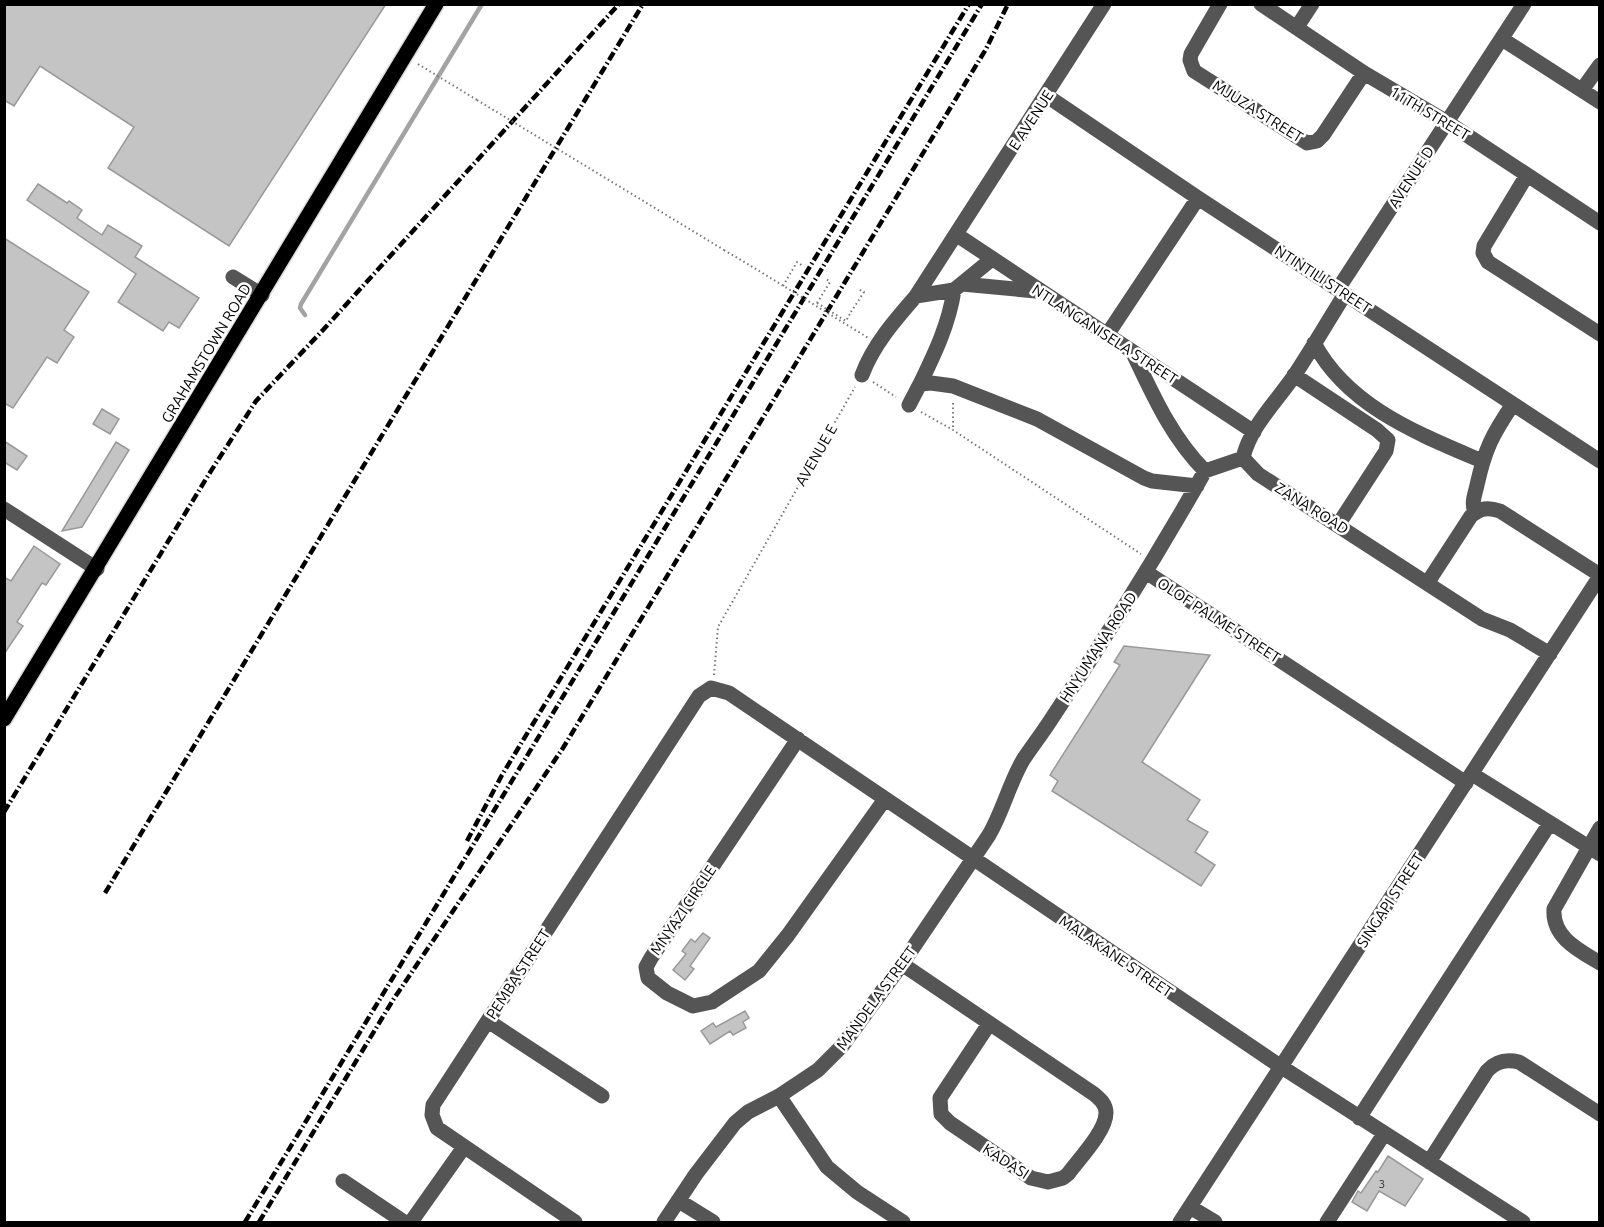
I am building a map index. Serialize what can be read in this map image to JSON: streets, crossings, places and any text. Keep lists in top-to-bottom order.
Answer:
{
  "streets": {
    "main road": ["GRAHAMSTOWN ROAD"],
    "street": [
      "MJUZA STREET",
      "11TH STREET",
      "E AVENUE",
      "AVENUE D",
      "NTINTILI STREET",
      "NTLANGANISELA STREET",
      "ZANA ROAD",
      "OLOF PALME STREET",
      "HNYUMANA ROAD",
      "SINGAPI STREET",
      "MNYAZI CIRCLE",
      "MALAKANE STREET",
      "PEMBA STREET",
      "MANDELA STREET",
      "KADASI"
    ],
    "path": ["AVENUE E"]
  },
  "crossings": [
    ["MJUZA STREET", "11TH STREET"],
    ["11TH STREET", "AVENUE D"],
    ["E AVENUE", "NTINTILI STREET"],
    ["E AVENUE", "NTLANGANISELA STREET"],
    ["AVENUE D", "NTINTILI STREET"],
    ["AVENUE E", "OLOF PALME STREET"],
    ["AVENUE E", "MALAKANE STREET"],
    ["AVENUE E", "PEMBA STREET"],
    ["ZANA ROAD", "SINGAPI STREET"],
    ["OLOF PALME STREET", "HNYUMANA ROAD"],
    ["OLOF PALME STREET", "SINGAPI STREET"],
    ["HNYUMANA ROAD", "MALAKANE STREET"],
    ["HNYUMANA ROAD", "MANDELA STREET"],
    ["SINGAPI STREET", "MALAKANE STREET"],
    ["MNYAZI CIRCLE", "MALAKANE STREET"],
    ["MALAKANE STREET", "PEMBA STREET"],
    ["MALAKANE STREET", "MANDELA STREET"],
    ["MANDELA STREET", "KADASI"]
  ],
  "house_numbers": ["3"]
}
